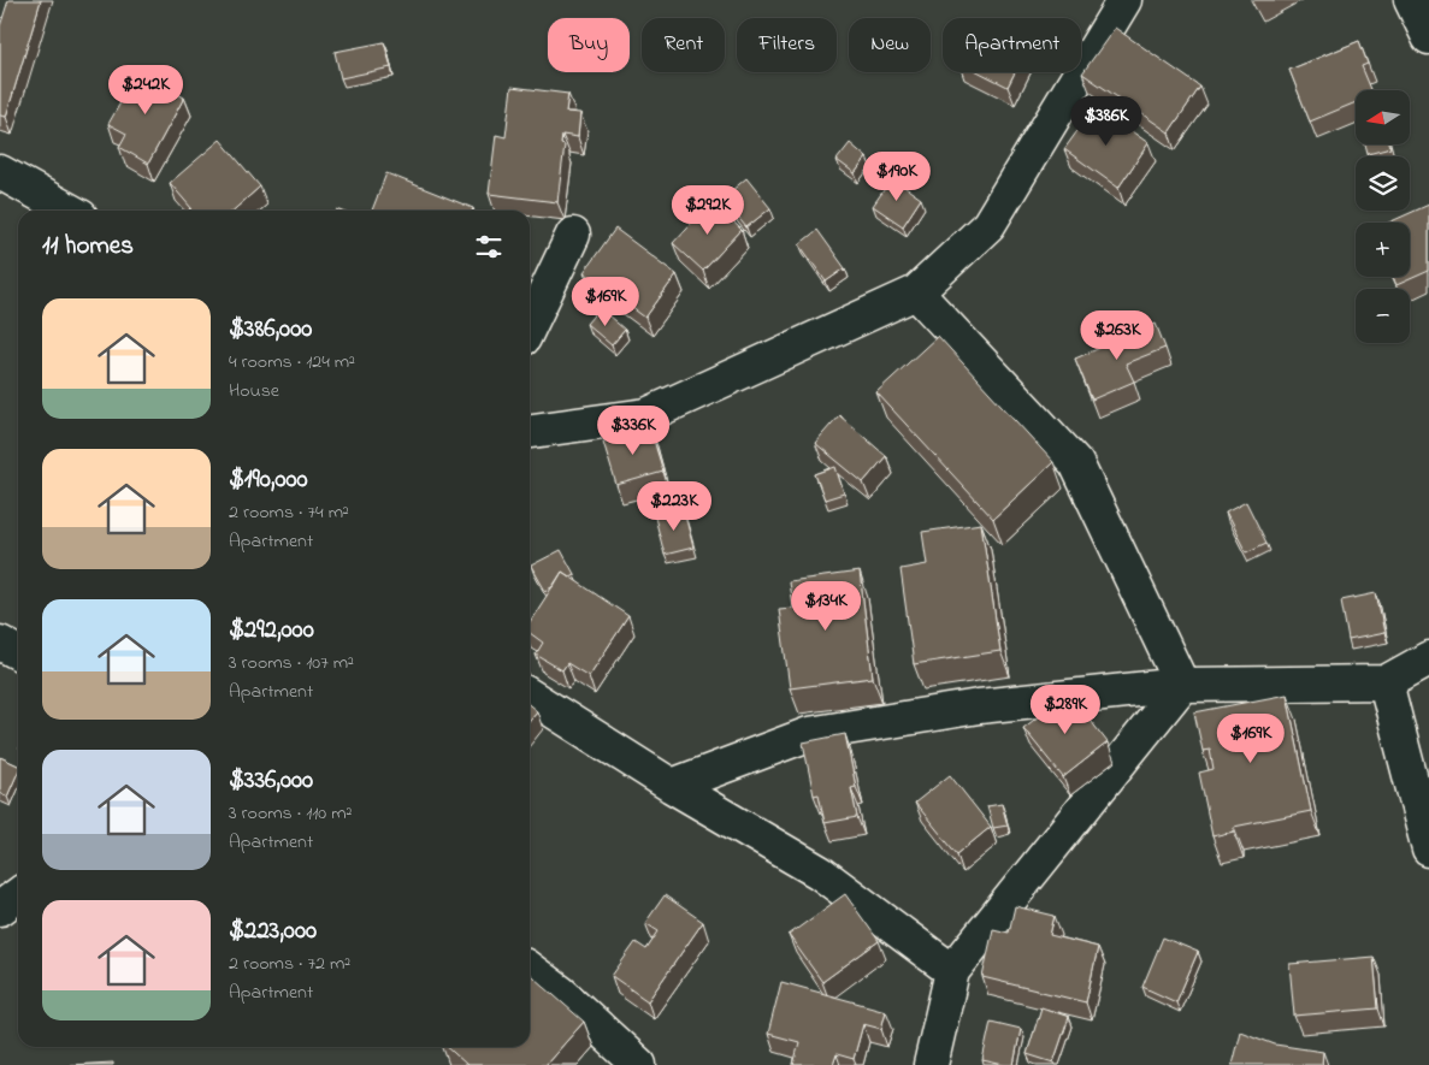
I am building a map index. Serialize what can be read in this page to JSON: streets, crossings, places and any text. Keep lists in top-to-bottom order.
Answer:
{
  "north": "left",
  "page": {
    "chip": [
      "Buy",
      "Rent",
      "Filters",
      "New",
      "Apartment"
    ],
    "price": [
      "$242K",
      "$386K",
      "$190K",
      "$292K",
      "$169K",
      "$263K",
      "$336K",
      "$223K",
      "$134K",
      "$289K",
      "$169K"
    ],
    "map_buttons": ["+", "−"],
    "heading": "11 homes",
    "list": [
      {
        "name": "$386,000",
        "note": "4 rooms · 124 m² · House"
      },
      {
        "name": "$190,000",
        "note": "2 rooms · 74 m² · Apartment"
      },
      {
        "name": "$292,000",
        "note": "3 rooms · 107 m² · Apartment"
      },
      {
        "name": "$336,000",
        "note": "3 rooms · 110 m² · Apartment"
      },
      {
        "name": "$223,000",
        "note": "2 rooms · 72 m² · Apartment"
      }
    ]
  }
}
